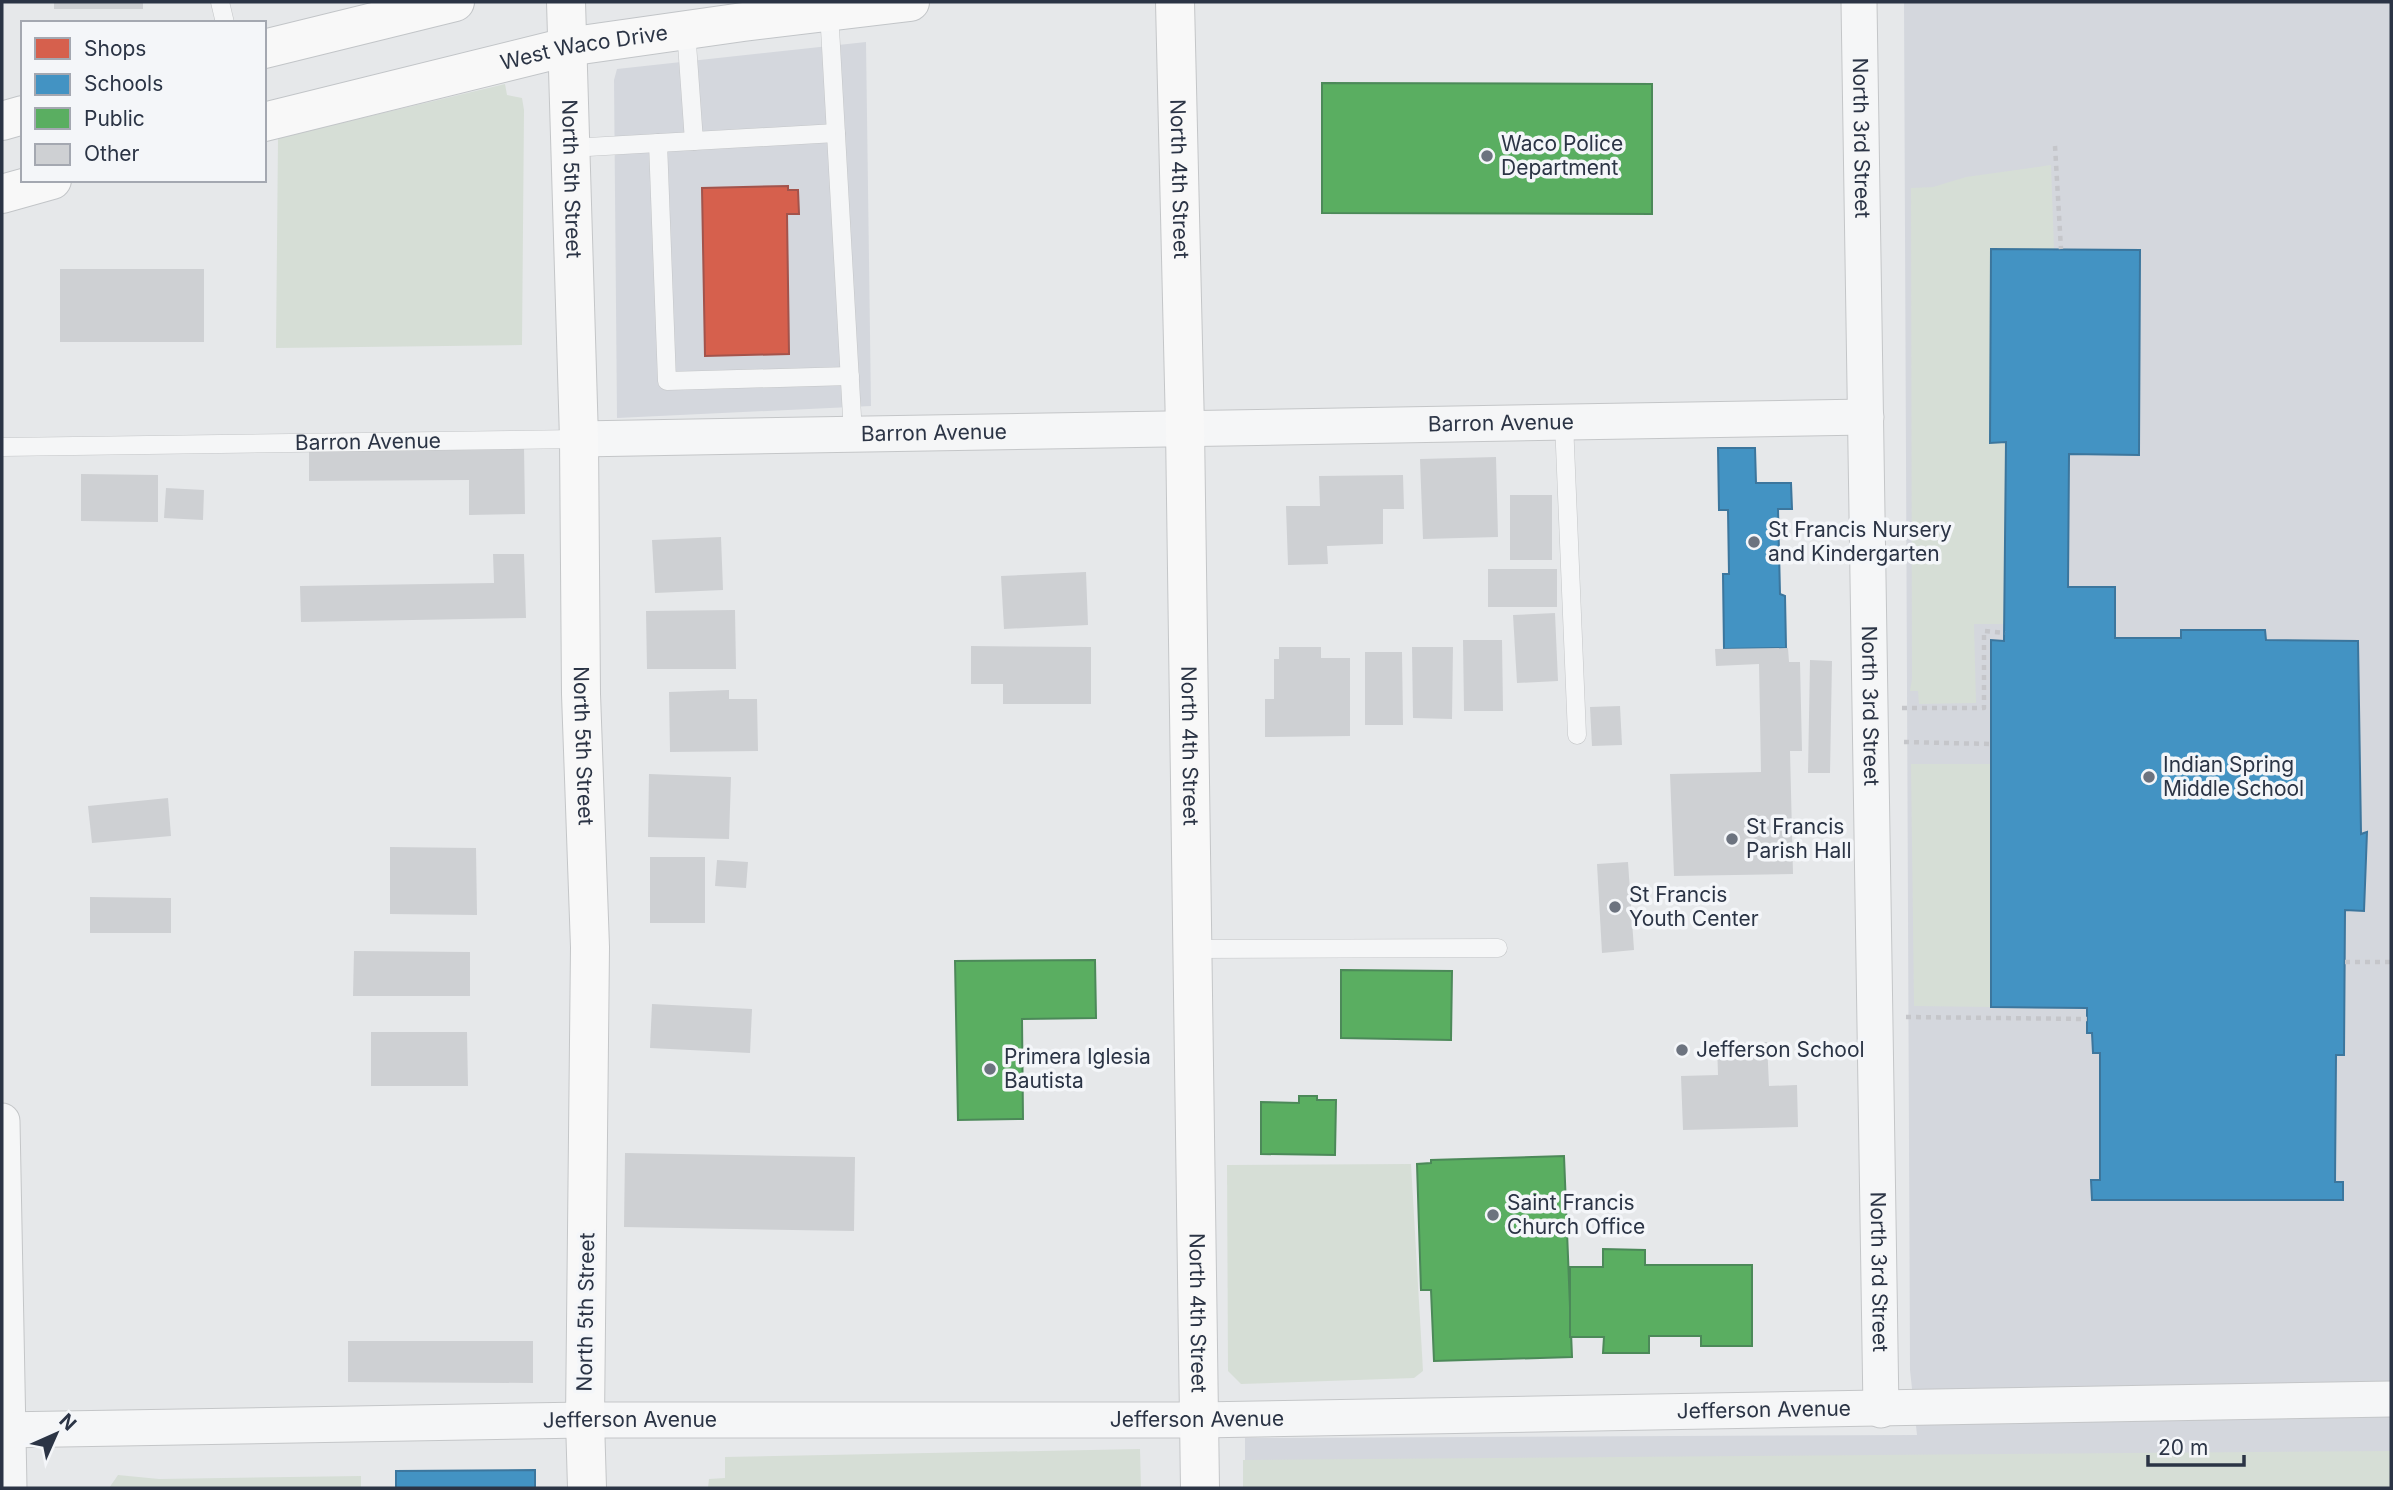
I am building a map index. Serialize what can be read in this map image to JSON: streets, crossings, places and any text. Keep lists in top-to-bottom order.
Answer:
{
  "streets": {
    "street": [
      "West Waco Drive",
      "North 3rd Street",
      "North 5th Street",
      "North 4th Street",
      "Barron Avenue",
      "Jefferson Avenue"
    ]
  },
  "crossings": [
    ["West Waco Drive", "North 5th Street"],
    ["North 3rd Street", "Barron Avenue"],
    ["North 3rd Street", "Jefferson Avenue"],
    ["North 5th Street", "Barron Avenue"],
    ["North 5th Street", "Jefferson Avenue"],
    ["North 4th Street", "Barron Avenue"],
    ["North 4th Street", "Jefferson Avenue"]
  ],
  "places": [
    "Waco Police Department",
    "St Francis Nursery and Kindergarten",
    "Indian Spring Middle School",
    "St Francis Parish Hall",
    "St Francis Youth Center",
    "Jefferson School",
    "Primera Iglesia Bautista",
    "Saint Francis Church Office"
  ],
  "legend": [
    "Shops",
    "Schools",
    "Public",
    "Other"
  ],
  "scale_bar": "20 m",
  "north": "top right"
}
